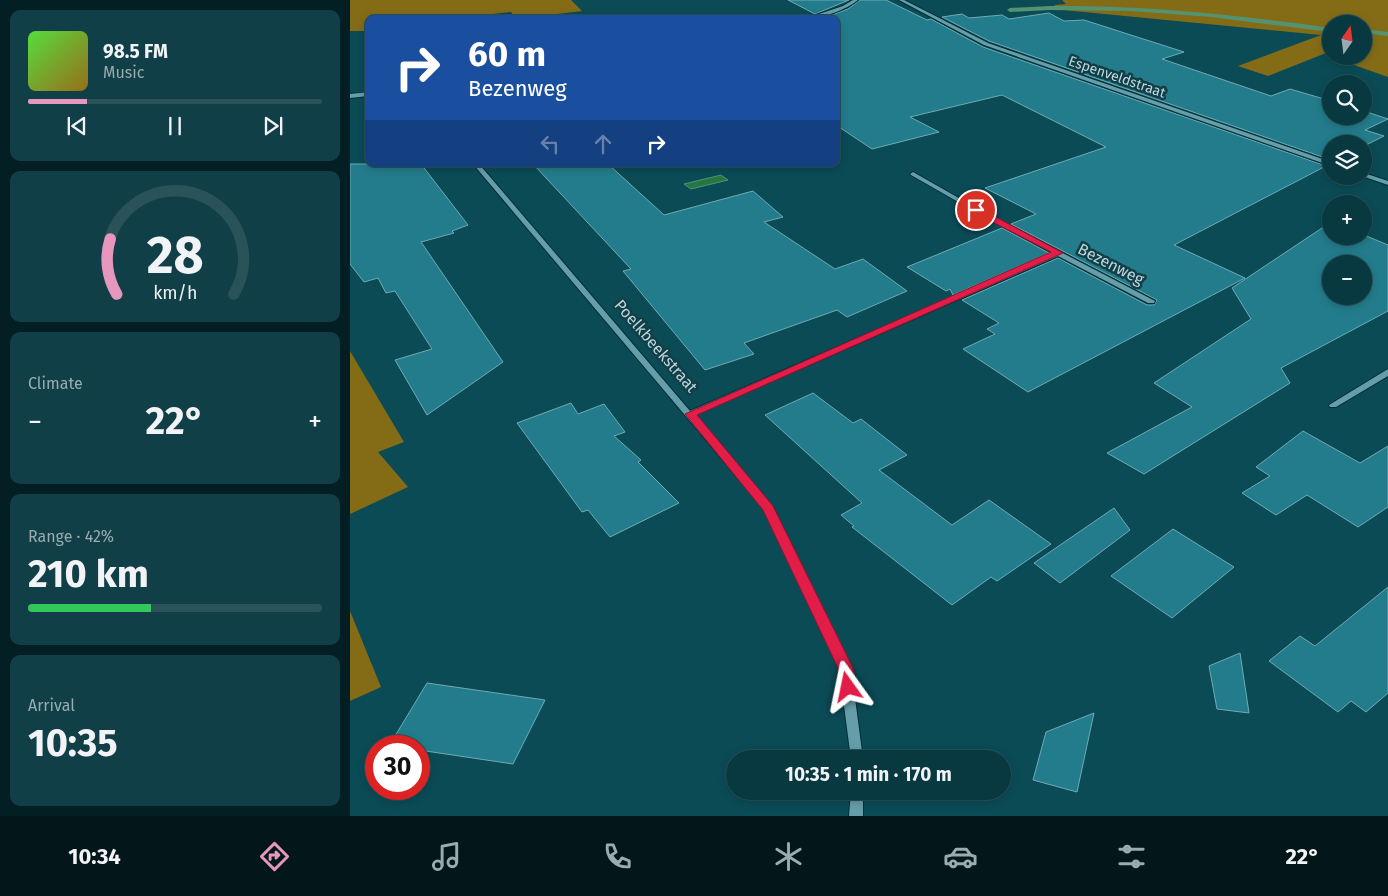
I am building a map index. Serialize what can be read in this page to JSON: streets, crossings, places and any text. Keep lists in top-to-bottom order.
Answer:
{
  "streets": {
    "street": ["Espenveldstraat", "Bezenweg", "Poelkbeekstraat"]
  },
  "crossings": [
    ["Bezenweg", "Poelkbeekstraat"]
  ],
  "north": "top",
  "page": {
    "map_buttons": ["+", "−"],
    "turn": ["60 m", "Bezenweg"],
    "song": ["98.5 FM", "Music"],
    "tile": [
      "Climate",
      ["Range · 42%", "210 km"],
      ["Arrival", "10:35"]
    ],
    "heat": ["−", "22°", "+"],
    "limit": "30",
    "trip": "10:35 · 1 min · 170 m",
    "tabs": ["10:34", "22°"],
    "gauge": ["28", "km/h"]
  }
}
